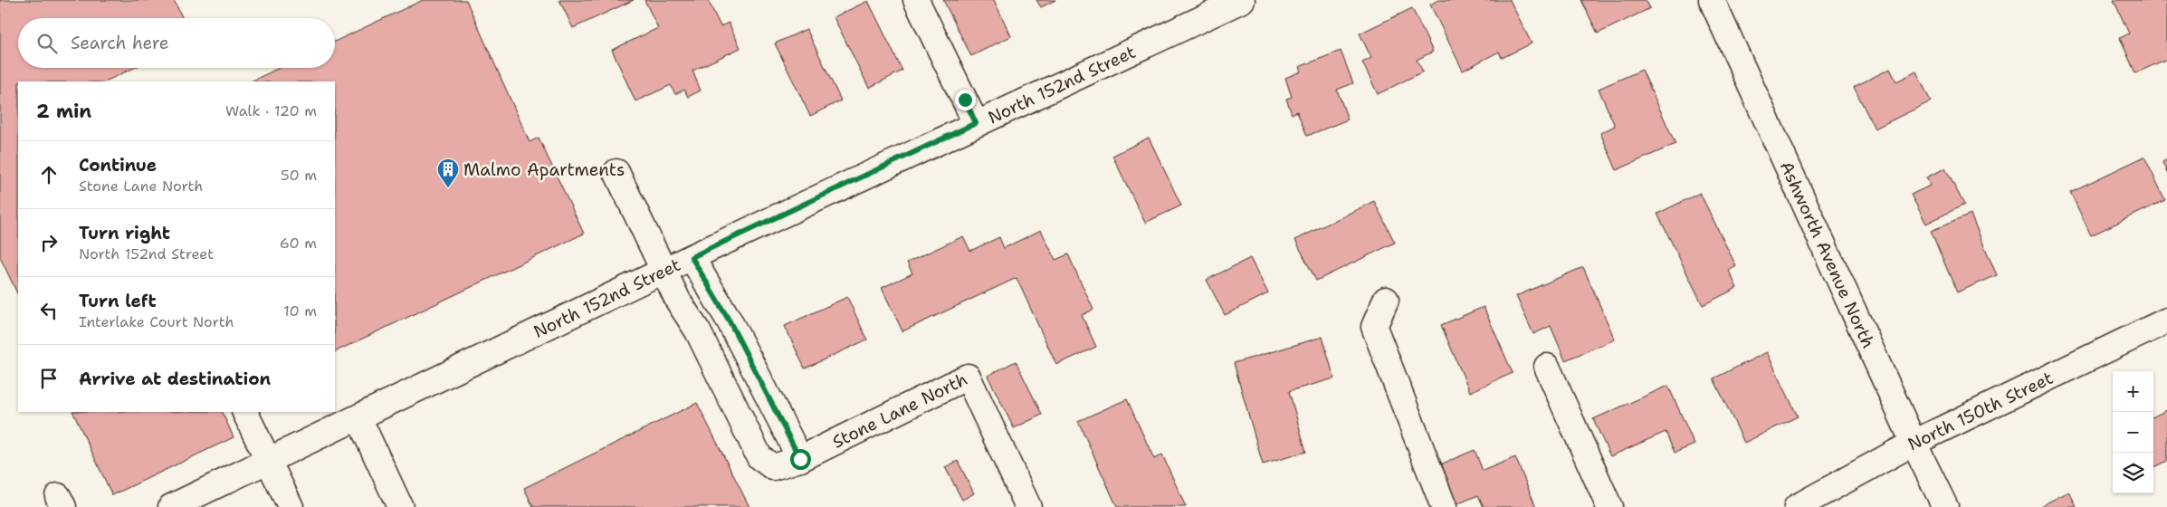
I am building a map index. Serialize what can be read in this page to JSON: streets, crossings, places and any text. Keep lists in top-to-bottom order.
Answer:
{
  "streets": {
    "street": [
      "North 152nd Street",
      "Ashworth Avenue North",
      "North 150th Street",
      "Stone Lane North"
    ]
  },
  "crossings": [
    ["North 152nd Street", "Stone Lane North"],
    ["Ashworth Avenue North", "North 150th Street"]
  ],
  "places": {
    "building": ["Malmo Apartments"]
  },
  "page": {
    "search": "Search here",
    "heading": ["2 min", "Walk · 120 m"],
    "list": [
      ["Continue", "Stone Lane North", "50 m"],
      ["Turn right", "North 152nd Street", "60 m"],
      ["Turn left", "Interlake Court North", "10 m"],
      "Arrive at destination"
    ],
    "map_buttons": ["+", "−"]
  }
}
